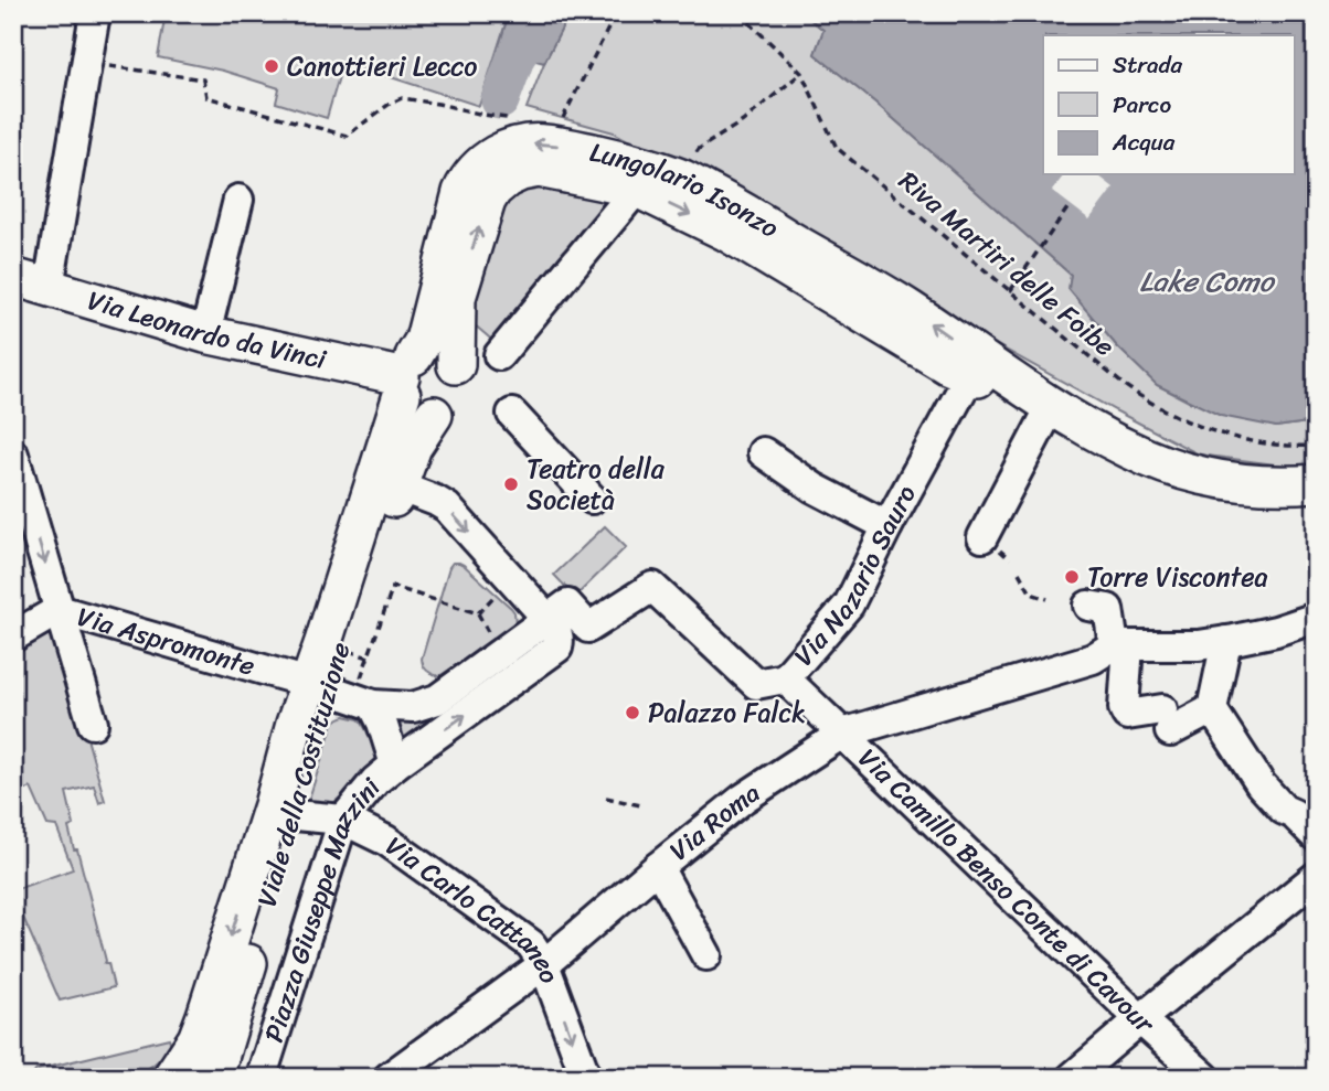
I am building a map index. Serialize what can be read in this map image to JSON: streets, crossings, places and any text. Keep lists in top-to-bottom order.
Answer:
{
  "streets": {
    "main road": ["Lungolario Isonzo", "Via Leonardo da Vinci", "Viale della Costituzione"],
    "street": [
      "Via Nazario Sauro",
      "Via Aspromonte",
      "Via Roma",
      "Via Camillo Benso Conte di Cavour",
      "Piazza Giuseppe Mazzini",
      "Via Carlo Cattaneo"
    ],
    "path": ["Riva Martiri delle Foibe"]
  },
  "crossings": [
    ["Lungolario Isonzo", "Via Leonardo da Vinci"],
    ["Lungolario Isonzo", "Via Nazario Sauro"],
    ["Lungolario Isonzo", "Viale della Costituzione"],
    ["Via Leonardo da Vinci", "Viale della Costituzione"],
    ["Via Nazario Sauro", "Via Camillo Benso Conte di Cavour"],
    ["Via Aspromonte", "Viale della Costituzione"],
    ["Via Aspromonte", "Piazza Giuseppe Mazzini"],
    ["Viale della Costituzione", "Piazza Giuseppe Mazzini"],
    ["Viale della Costituzione", "Via Carlo Cattaneo"],
    ["Via Roma", "Via Camillo Benso Conte di Cavour"],
    ["Via Roma", "Via Carlo Cattaneo"],
    ["Piazza Giuseppe Mazzini", "Via Carlo Cattaneo"]
  ],
  "water": ["Lake Como"],
  "places": [
    "Canottieri Lecco",
    "Teatro della Società",
    "Torre Viscontea",
    "Palazzo Falck"
  ],
  "legend": ["Strada", "Parco", "Acqua"]
}
